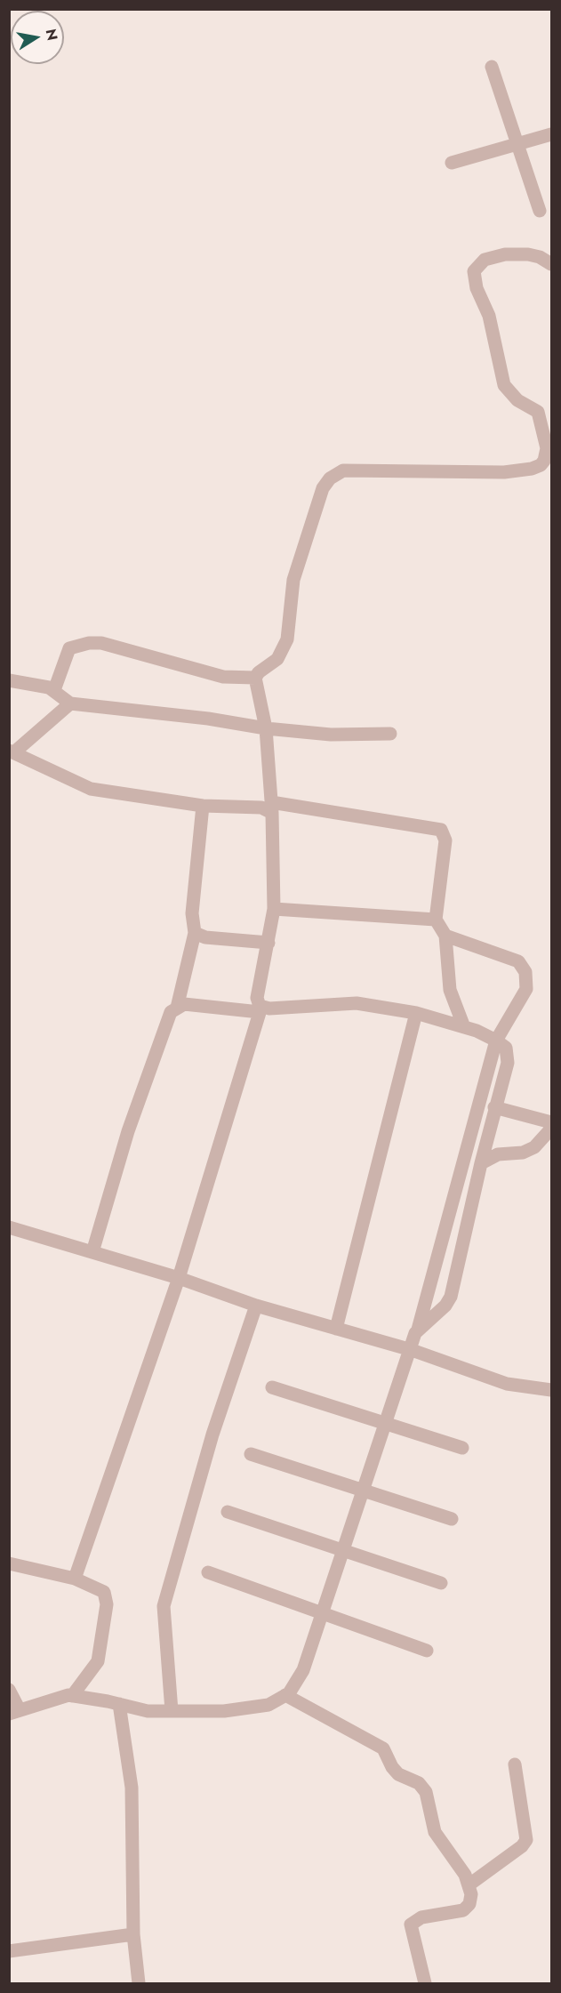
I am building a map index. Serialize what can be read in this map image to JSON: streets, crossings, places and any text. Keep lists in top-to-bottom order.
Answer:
{
  "north": "right"
}
